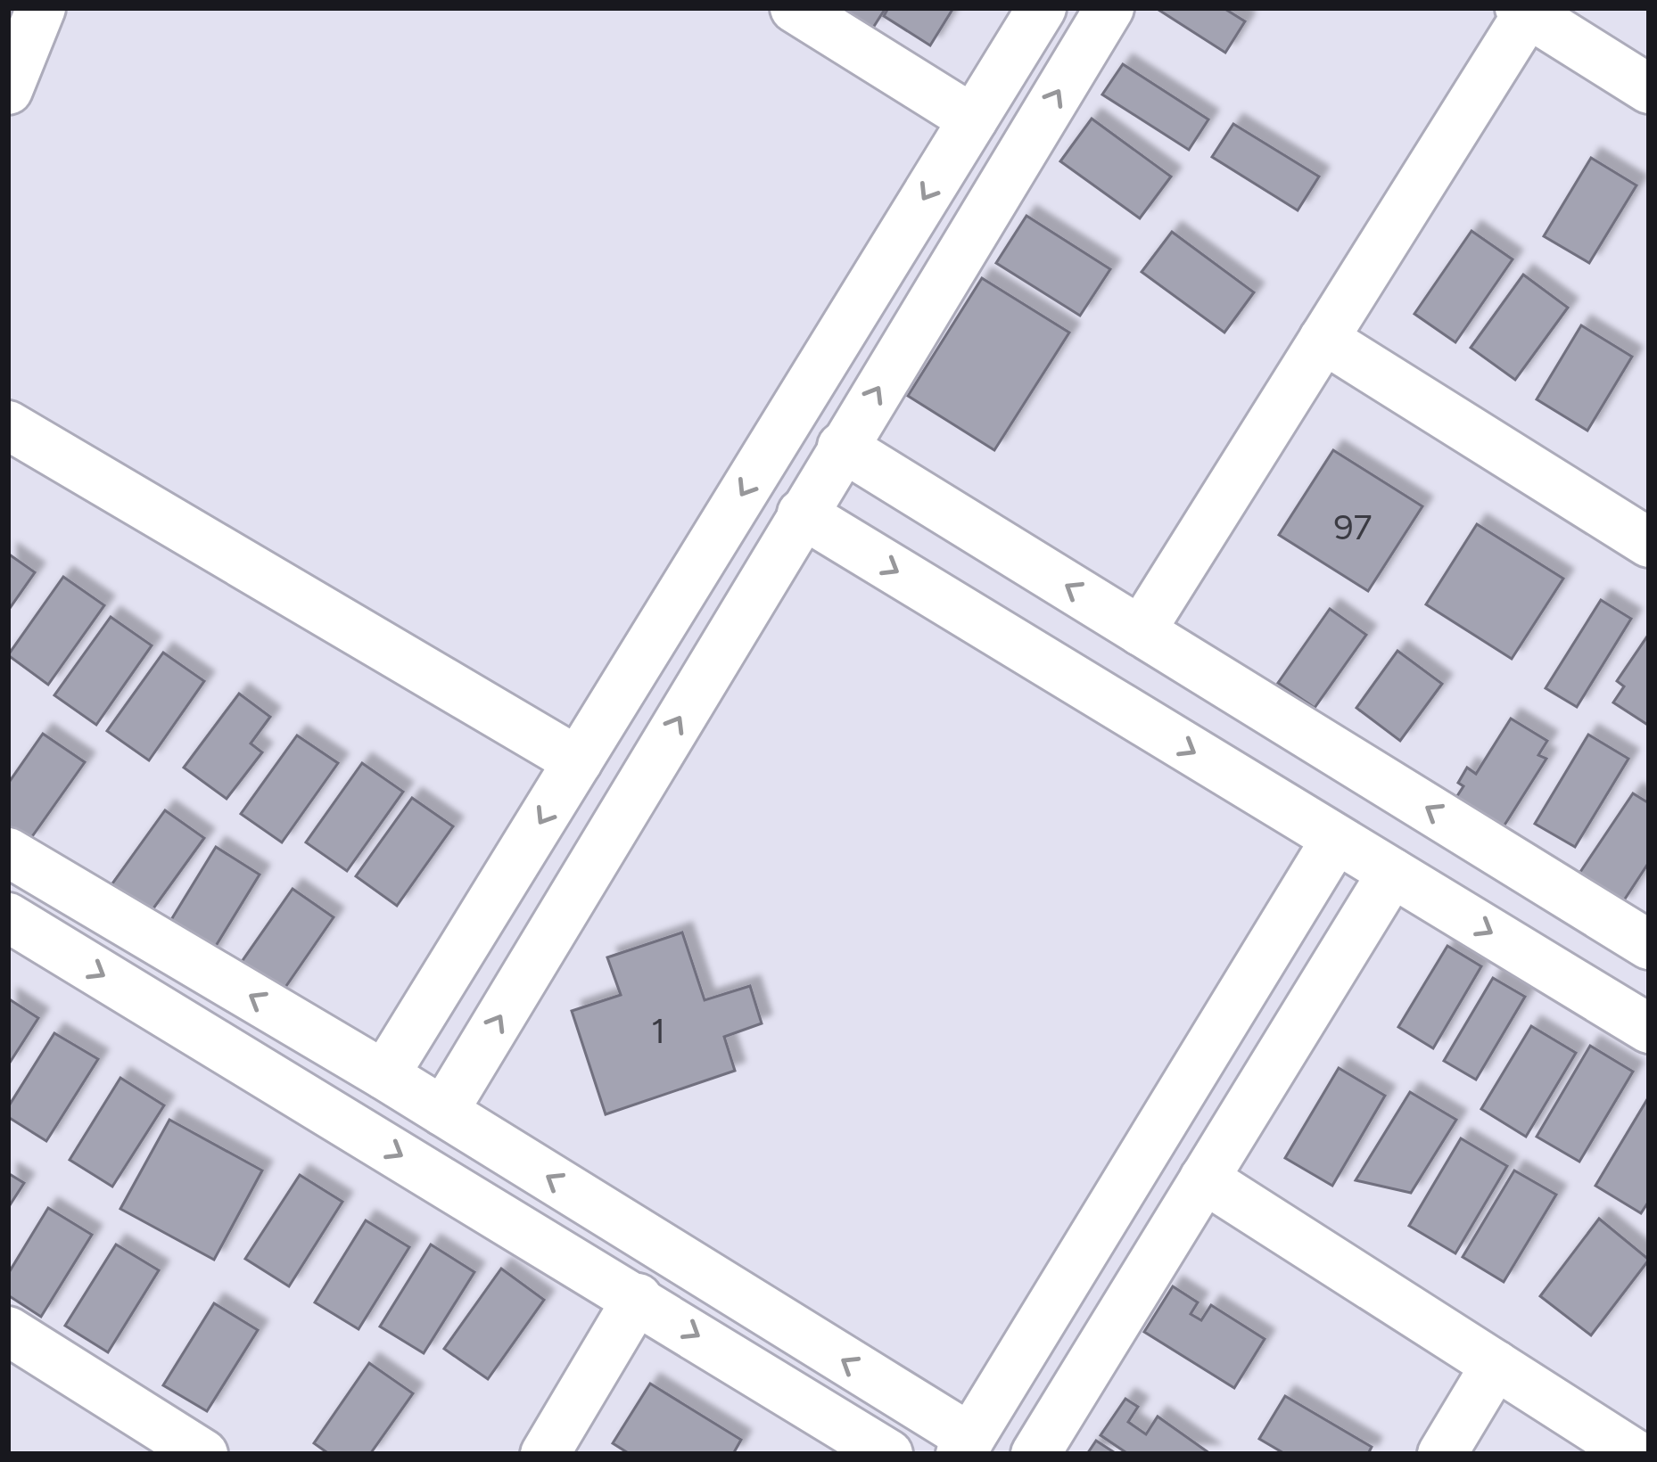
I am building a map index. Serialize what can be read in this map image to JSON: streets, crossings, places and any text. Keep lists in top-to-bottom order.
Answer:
{
  "house_numbers": ["97", "1"]
}
